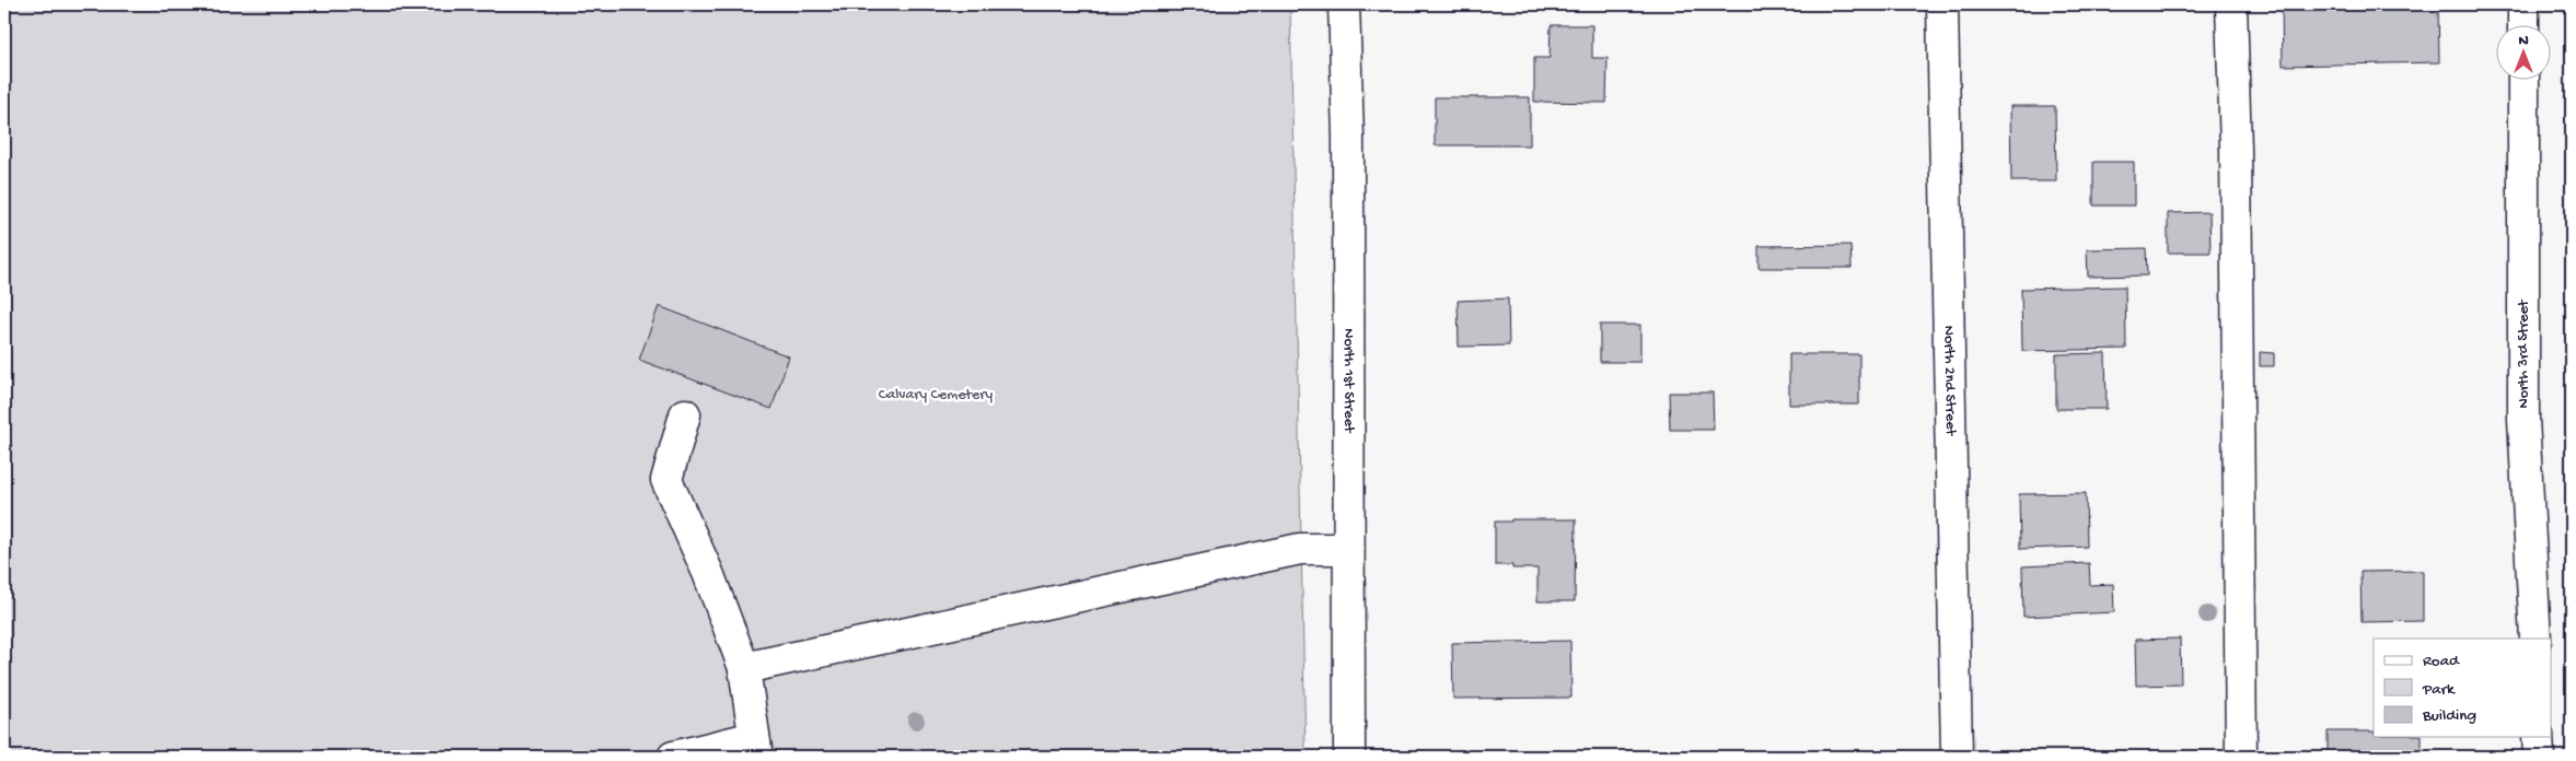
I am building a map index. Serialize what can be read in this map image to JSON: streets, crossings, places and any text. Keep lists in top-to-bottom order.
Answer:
{
  "streets": {
    "street": ["North 3rd Street", "North 1st Street", "North 2nd Street"]
  },
  "parks": ["Calvary Cemetery"],
  "legend": ["Road", "Park", "Building"],
  "north": "top"
}
